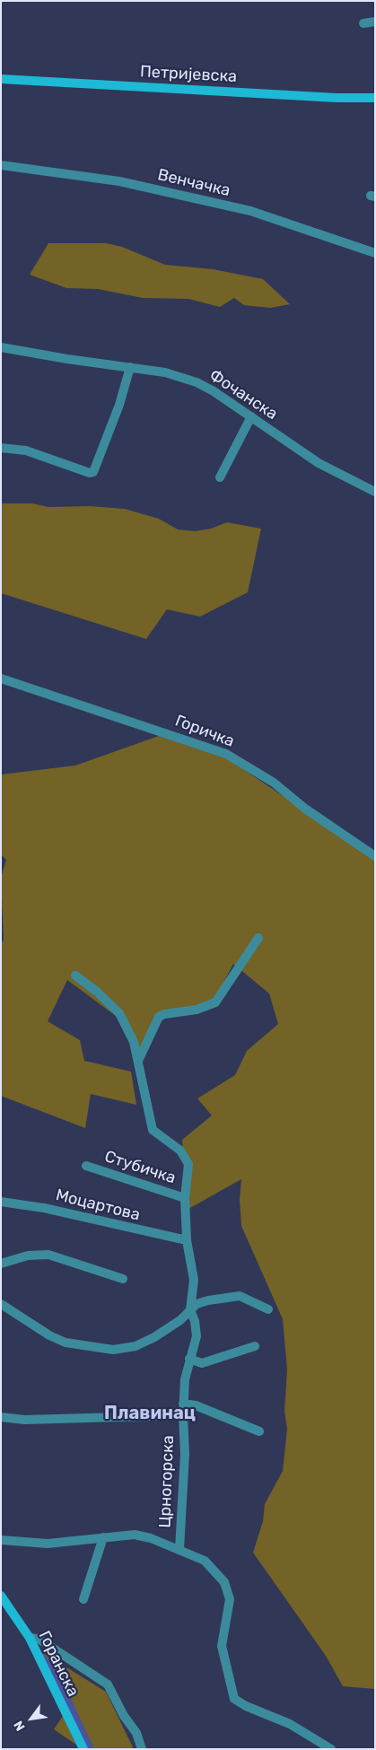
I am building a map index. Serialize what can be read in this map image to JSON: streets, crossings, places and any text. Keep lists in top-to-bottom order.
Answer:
{
  "streets": {
    "main road": ["Петријевска", "Горанска"],
    "street": [
      "Венчачка",
      "Фочанска",
      "Горичка",
      "Стубичка",
      "Моцартова",
      "Црногорска"
    ]
  },
  "districts": ["Плавинац"],
  "north": "bottom left"
}
